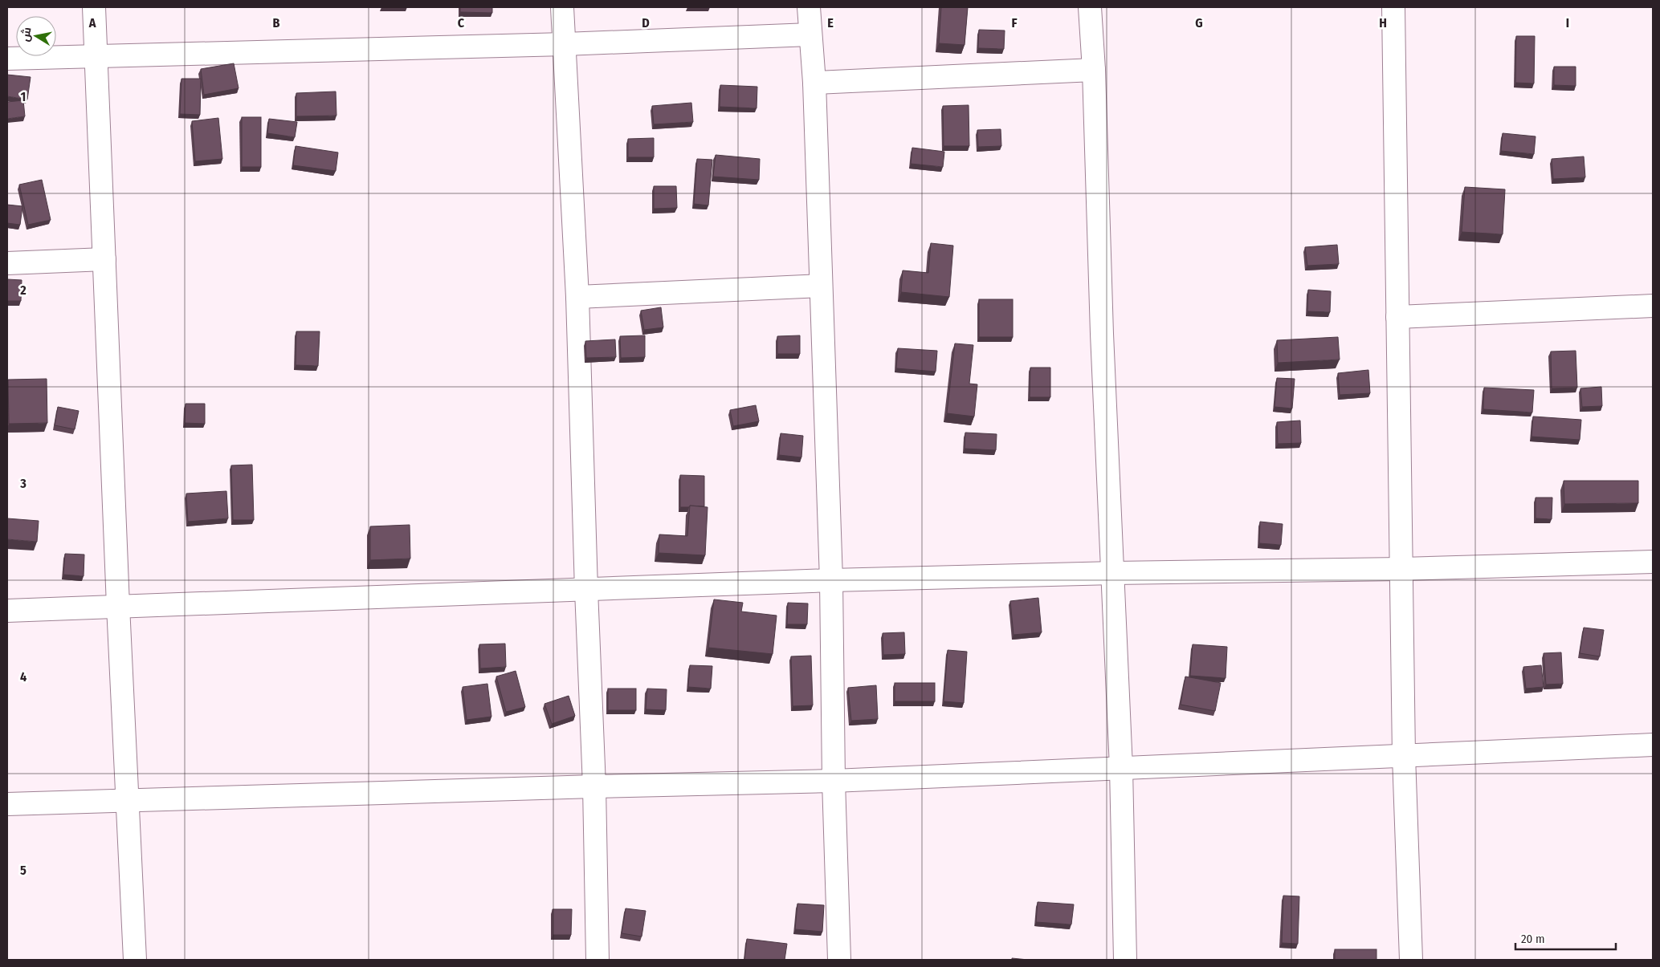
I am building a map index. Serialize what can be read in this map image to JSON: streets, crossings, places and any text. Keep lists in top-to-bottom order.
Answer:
{
  "scale_bar": "20 m",
  "north": "left",
  "grid": {
    "columns": [
      "A",
      "B",
      "C",
      "D",
      "E",
      "F",
      "G",
      "H",
      "I"
    ],
    "rows": [
      "1",
      "2",
      "3",
      "4",
      "5"
    ]
  }
}
